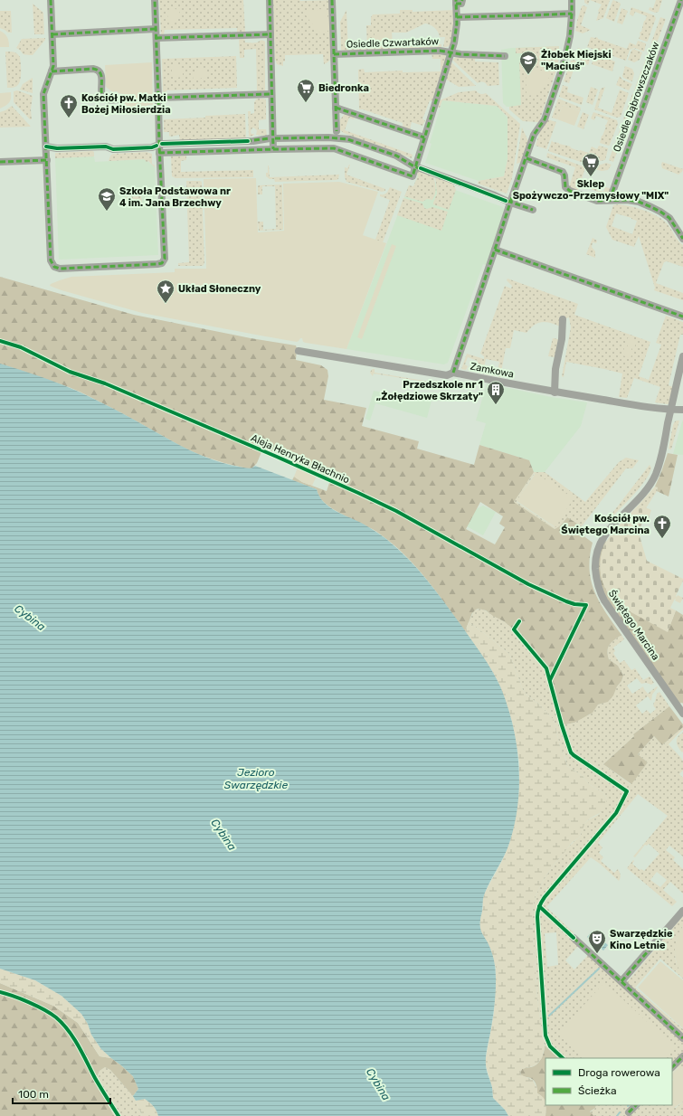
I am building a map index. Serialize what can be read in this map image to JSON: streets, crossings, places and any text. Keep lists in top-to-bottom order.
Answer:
{
  "streets": {
    "street": [
      "Osiedle Czwartaków",
      "Osiedle Dąbrowszczaków",
      "Zamkowa",
      "Świętego Marcina"
    ],
    "cycle path": ["Aleja Henryka Błachnio"]
  },
  "crossings": [
    ["Zamkowa", "Świętego Marcina"]
  ],
  "water": ["Cybina", "Jezioro Swarzędzkie"],
  "places": {
    "school or university": ["Żłobek Miejski \"Maciuś\"", "Szkoła Podstawowa nr 4 im. Jana Brzechwy"],
    "supermarket": ["Biedronka", "Sklep Spożywczo-Przemysłowy \"MIX\""],
    "church": ["Kościół pw. Matki Bożej Miłosierdzia", "Kościół pw. Świętego Marcina"],
    "place": ["Układ Słoneczny"],
    "building": ["Przedszkole nr 1 „Żołędziowe Skrzaty\""],
    "theatre": ["Swarzędzkie Kino Letnie"]
  },
  "legend": ["Droga rowerowa", "Ścieżka"],
  "scale_bar": "100 m"
}
